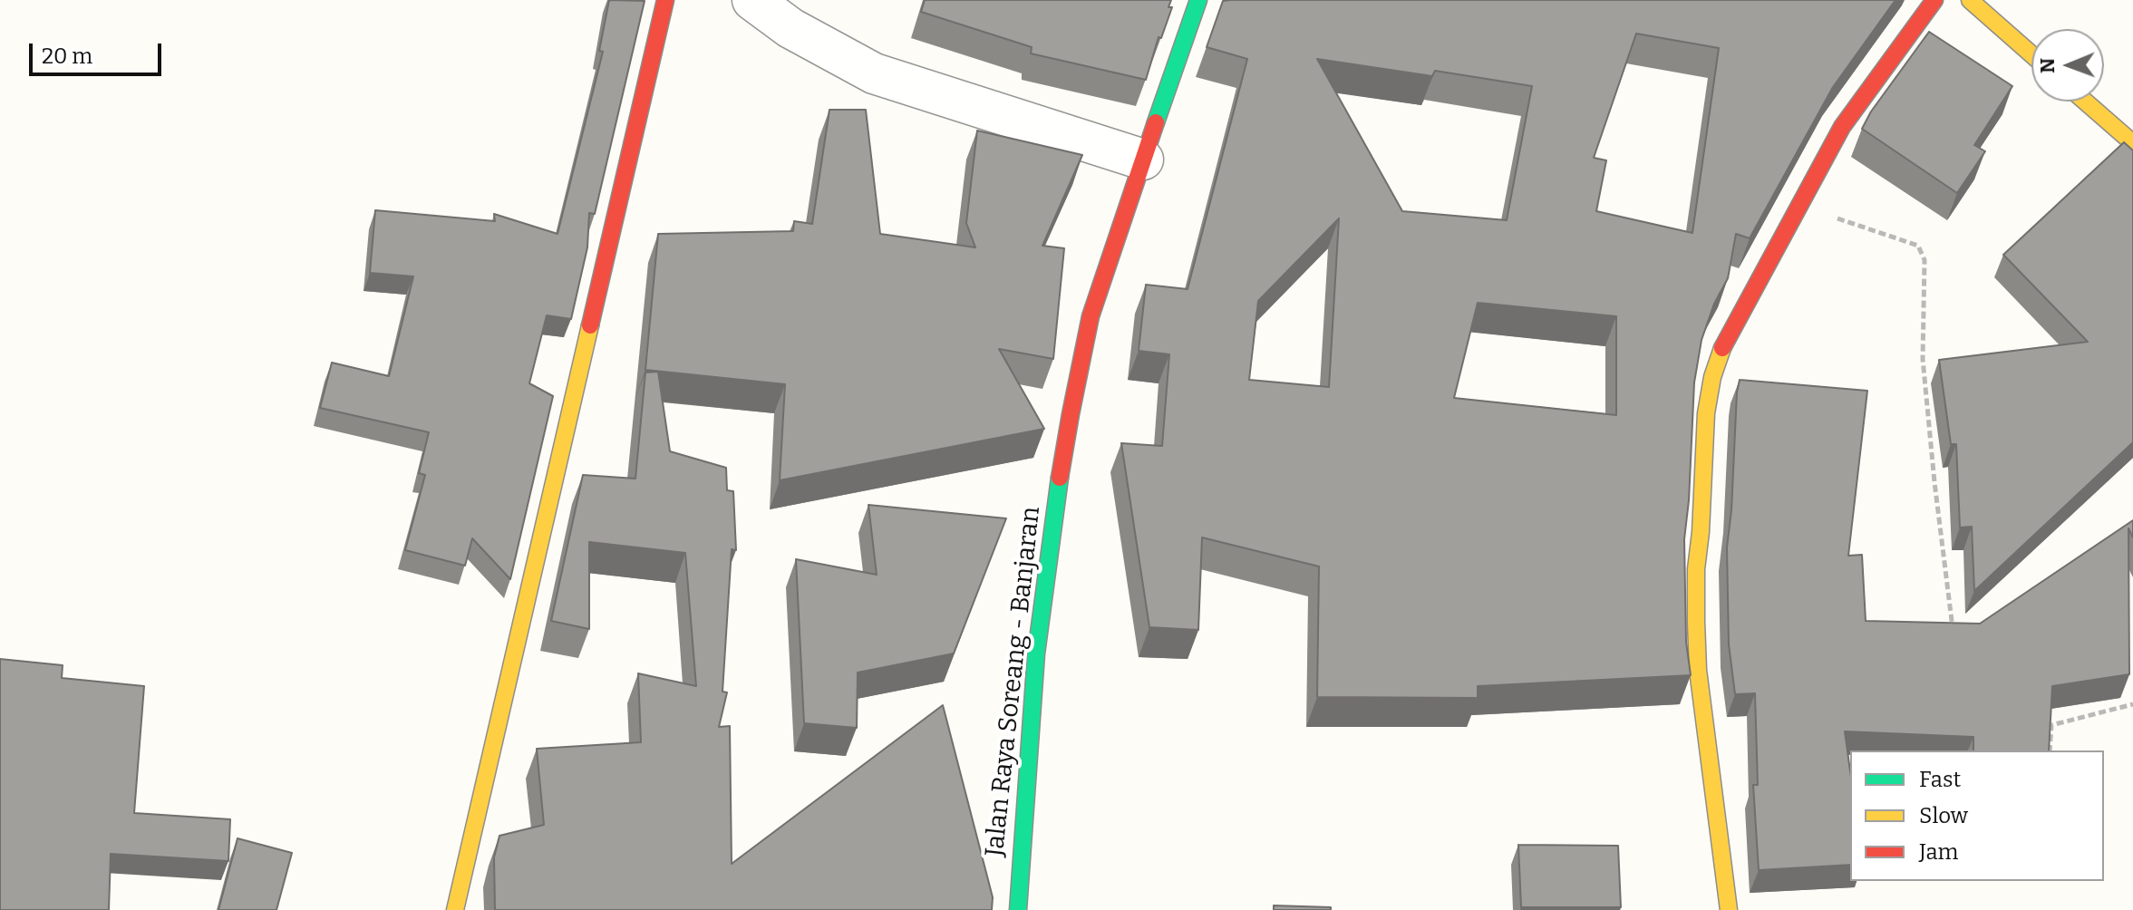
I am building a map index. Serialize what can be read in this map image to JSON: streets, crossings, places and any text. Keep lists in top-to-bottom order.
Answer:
{
  "streets": {
    "street": ["Jalan Raya Soreang - Banjaran"]
  },
  "legend": ["Fast", "Slow", "Jam"],
  "scale_bar": "20 m",
  "north": "left"
}
